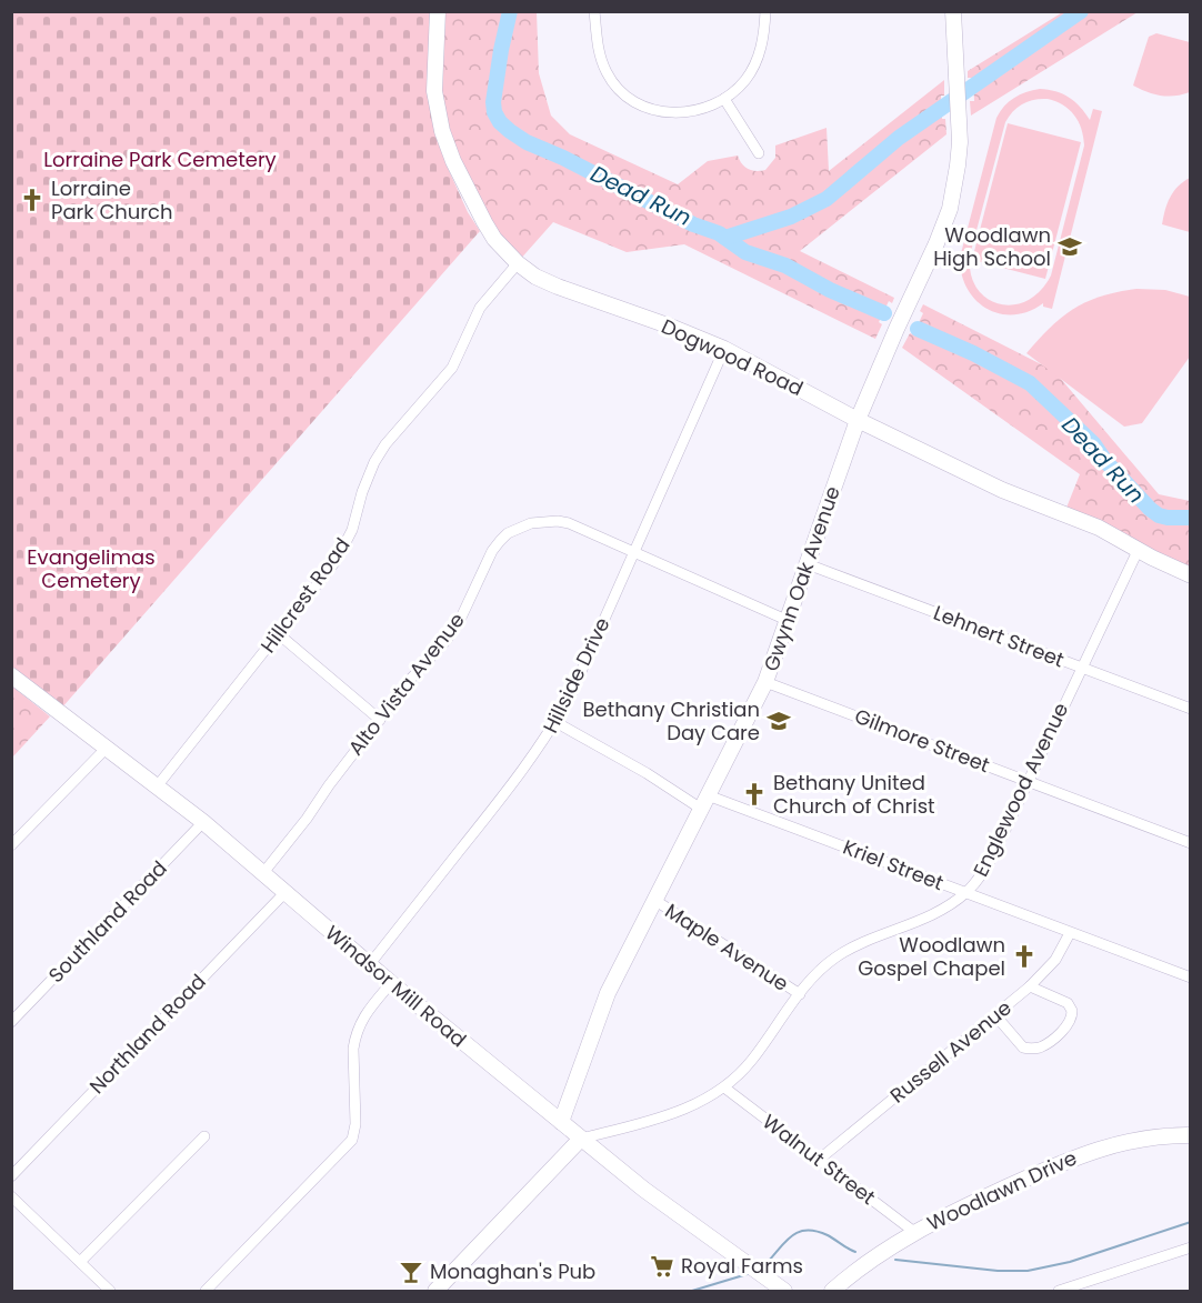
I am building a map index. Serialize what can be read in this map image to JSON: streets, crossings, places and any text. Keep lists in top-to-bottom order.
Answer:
{
  "streets": {
    "street": [
      "Dogwood Road",
      "Gwynn Oak Avenue",
      "Hillcrest Road",
      "Lehnert Street",
      "Hillside Drive",
      "Alto Vista Avenue",
      "Gilmore Street",
      "Englewood Avenue",
      "Kriel Street",
      "Southland Road",
      "Maple Avenue",
      "Windsor Mill Road",
      "Northland Road",
      "Russell Avenue",
      "Walnut Street",
      "Woodlawn Drive"
    ]
  },
  "crossings": [
    ["Dogwood Road", "Gwynn Oak Avenue"],
    ["Dogwood Road", "Hillcrest Road"],
    ["Dogwood Road", "Hillside Drive"],
    ["Dogwood Road", "Englewood Avenue"],
    ["Gwynn Oak Avenue", "Lehnert Street"],
    ["Gwynn Oak Avenue", "Alto Vista Avenue"],
    ["Gwynn Oak Avenue", "Gilmore Street"],
    ["Gwynn Oak Avenue", "Kriel Street"],
    ["Gwynn Oak Avenue", "Maple Avenue"],
    ["Gwynn Oak Avenue", "Windsor Mill Road"],
    ["Hillcrest Road", "Windsor Mill Road"],
    ["Lehnert Street", "Englewood Avenue"],
    ["Hillside Drive", "Alto Vista Avenue"],
    ["Hillside Drive", "Kriel Street"],
    ["Hillside Drive", "Windsor Mill Road"],
    ["Alto Vista Avenue", "Windsor Mill Road"],
    ["Gilmore Street", "Englewood Avenue"],
    ["Englewood Avenue", "Kriel Street"],
    ["Englewood Avenue", "Maple Avenue"],
    ["Englewood Avenue", "Windsor Mill Road"],
    ["Englewood Avenue", "Walnut Street"],
    ["Kriel Street", "Russell Avenue"],
    ["Southland Road", "Windsor Mill Road"],
    ["Windsor Mill Road", "Northland Road"],
    ["Russell Avenue", "Walnut Street"],
    ["Walnut Street", "Woodlawn Drive"]
  ],
  "water": ["Dead Run"],
  "parks": ["Lorraine Park Cemetery", "Evangelimas Cemetery"],
  "places": {
    "church": ["Lorraine Park Church", "Bethany United Church of Christ", "Woodlawn Gospel Chapel"],
    "school or university": ["Woodlawn High School", "Bethany Christian Day Care"],
    "supermarket": ["Royal Farms"],
    "bar": ["Monaghan's Pub"]
  }
}
